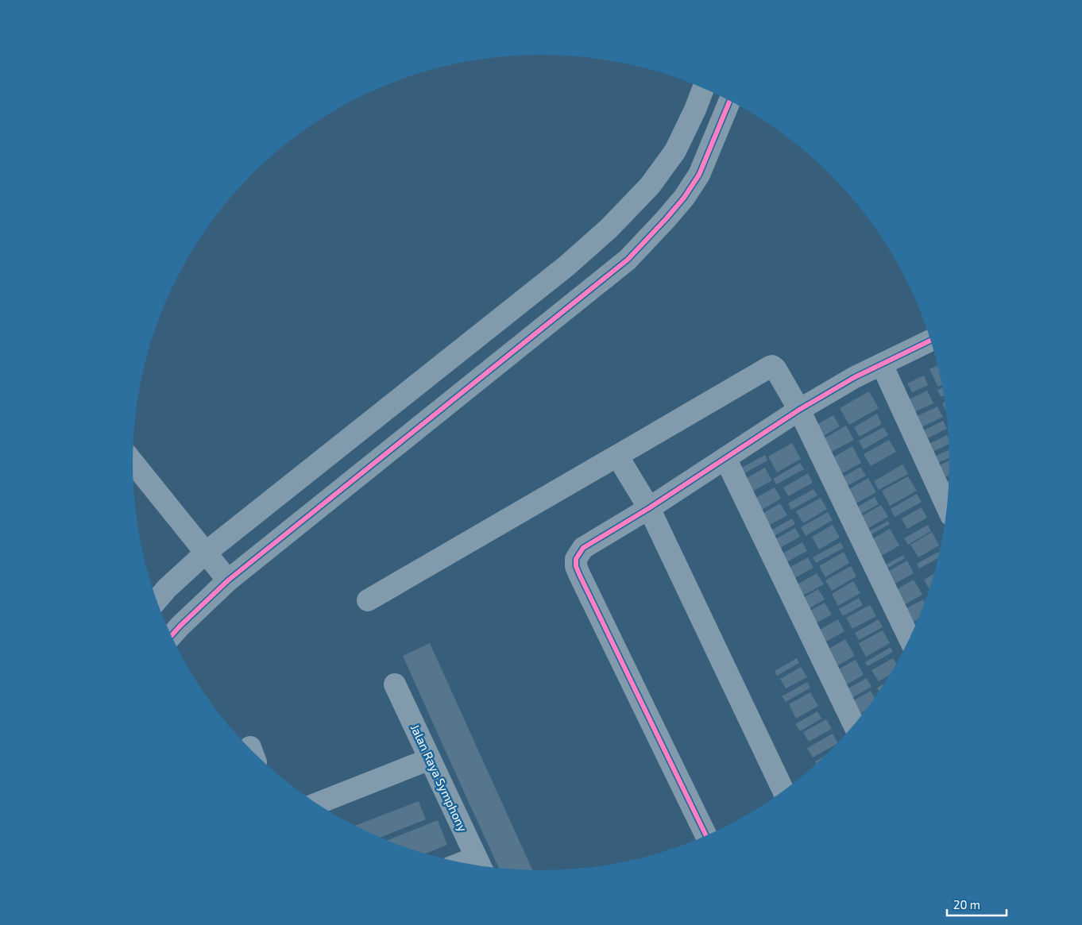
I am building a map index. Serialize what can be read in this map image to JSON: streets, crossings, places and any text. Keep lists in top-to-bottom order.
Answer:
{
  "streets": {
    "street": ["Jalan Raya Symphony"]
  },
  "scale_bar": "20 m"
}
